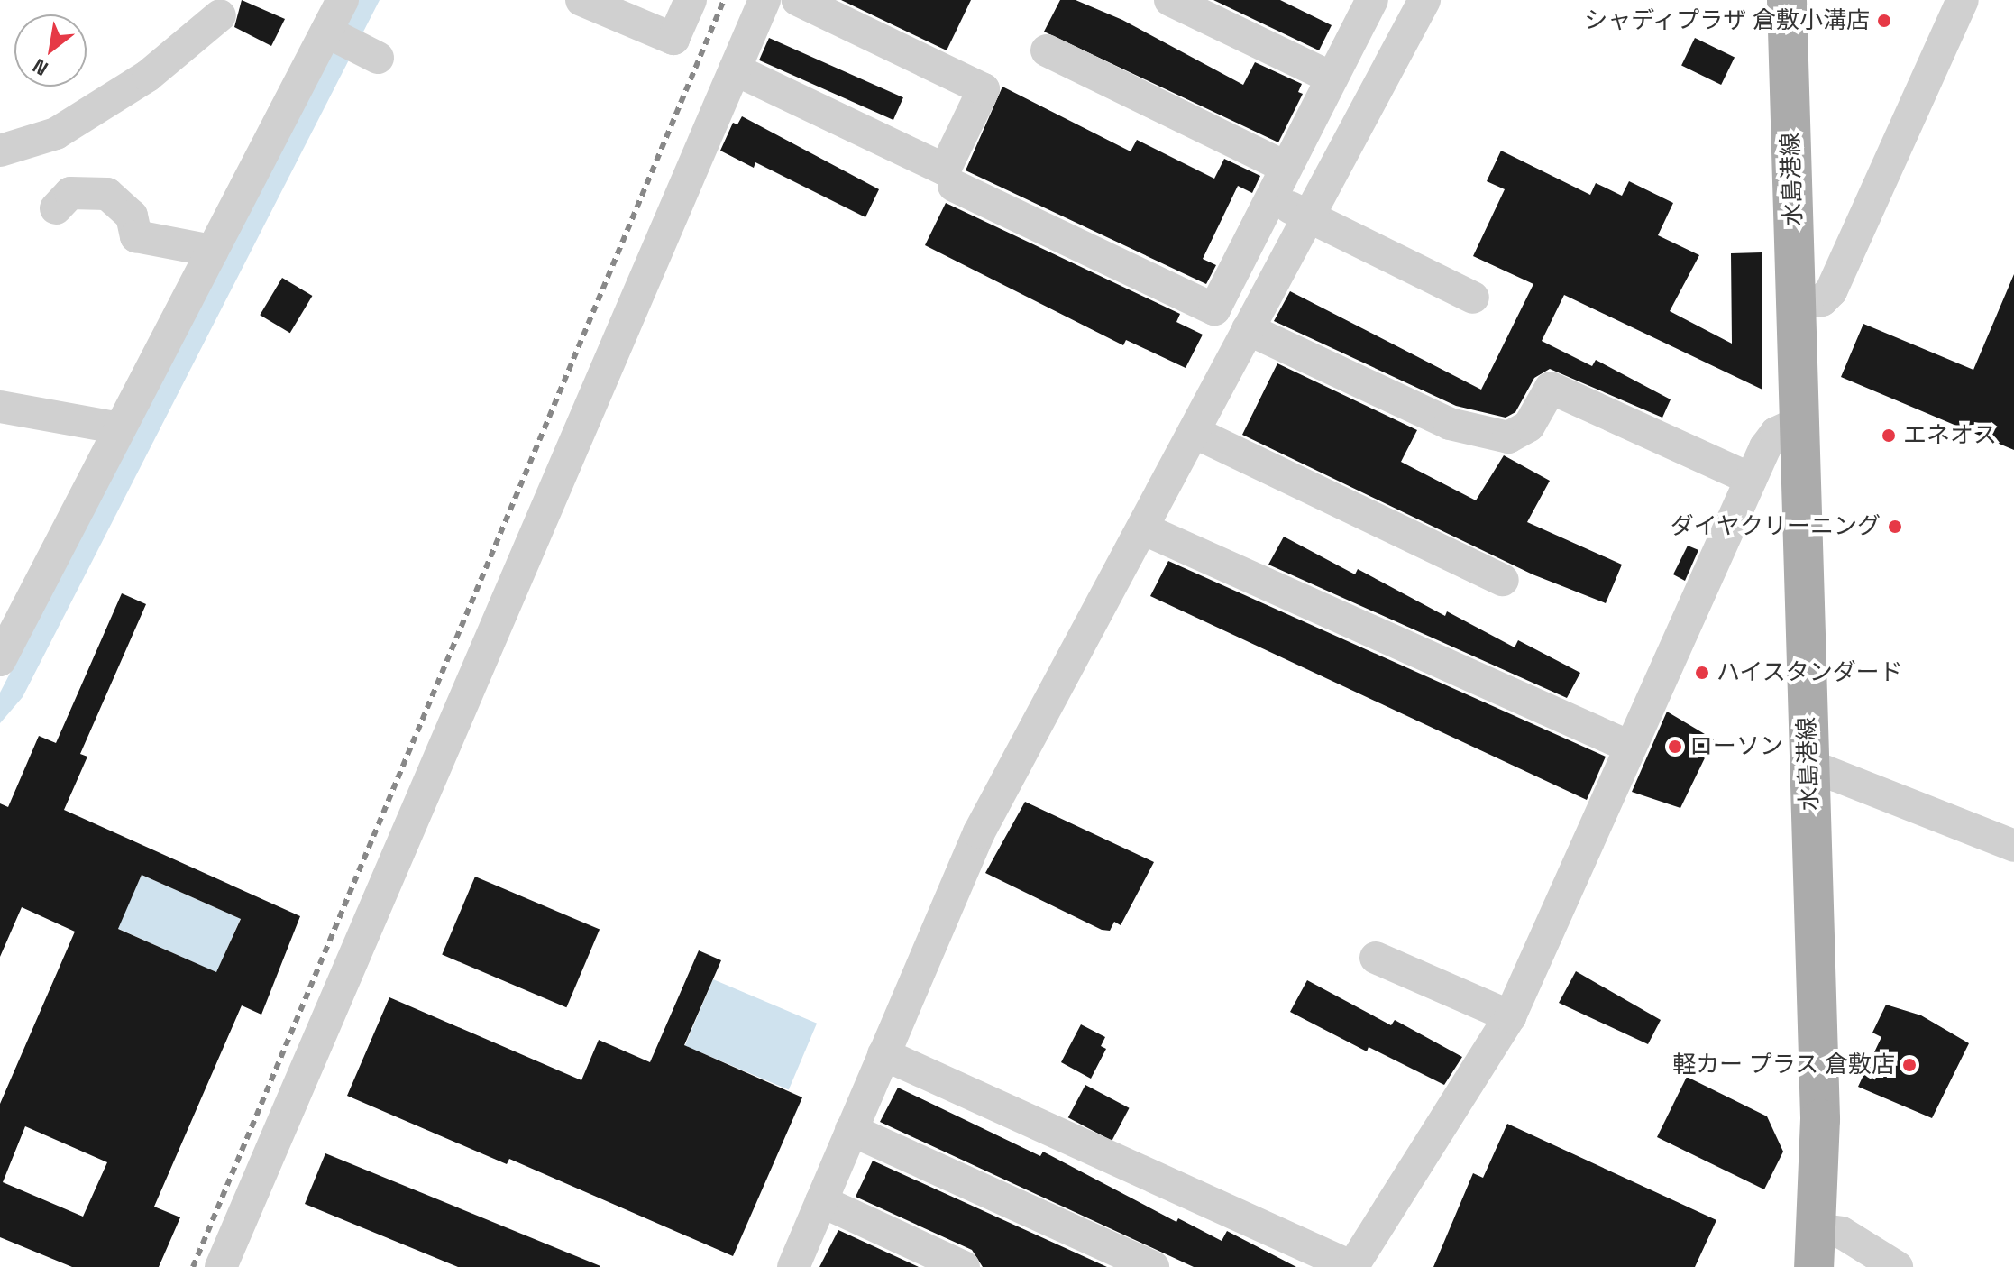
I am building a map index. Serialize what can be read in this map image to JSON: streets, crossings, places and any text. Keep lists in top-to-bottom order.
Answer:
{
  "streets": {
    "main road": ["水島港線"]
  },
  "places": [
    "シャディプラザ 倉敷小溝店",
    "エネオス",
    "ダイヤクリーニング",
    "ハイスタンダード",
    "ローソン",
    "軽カー プラス 倉敷店"
  ],
  "north": "bottom left"
}
